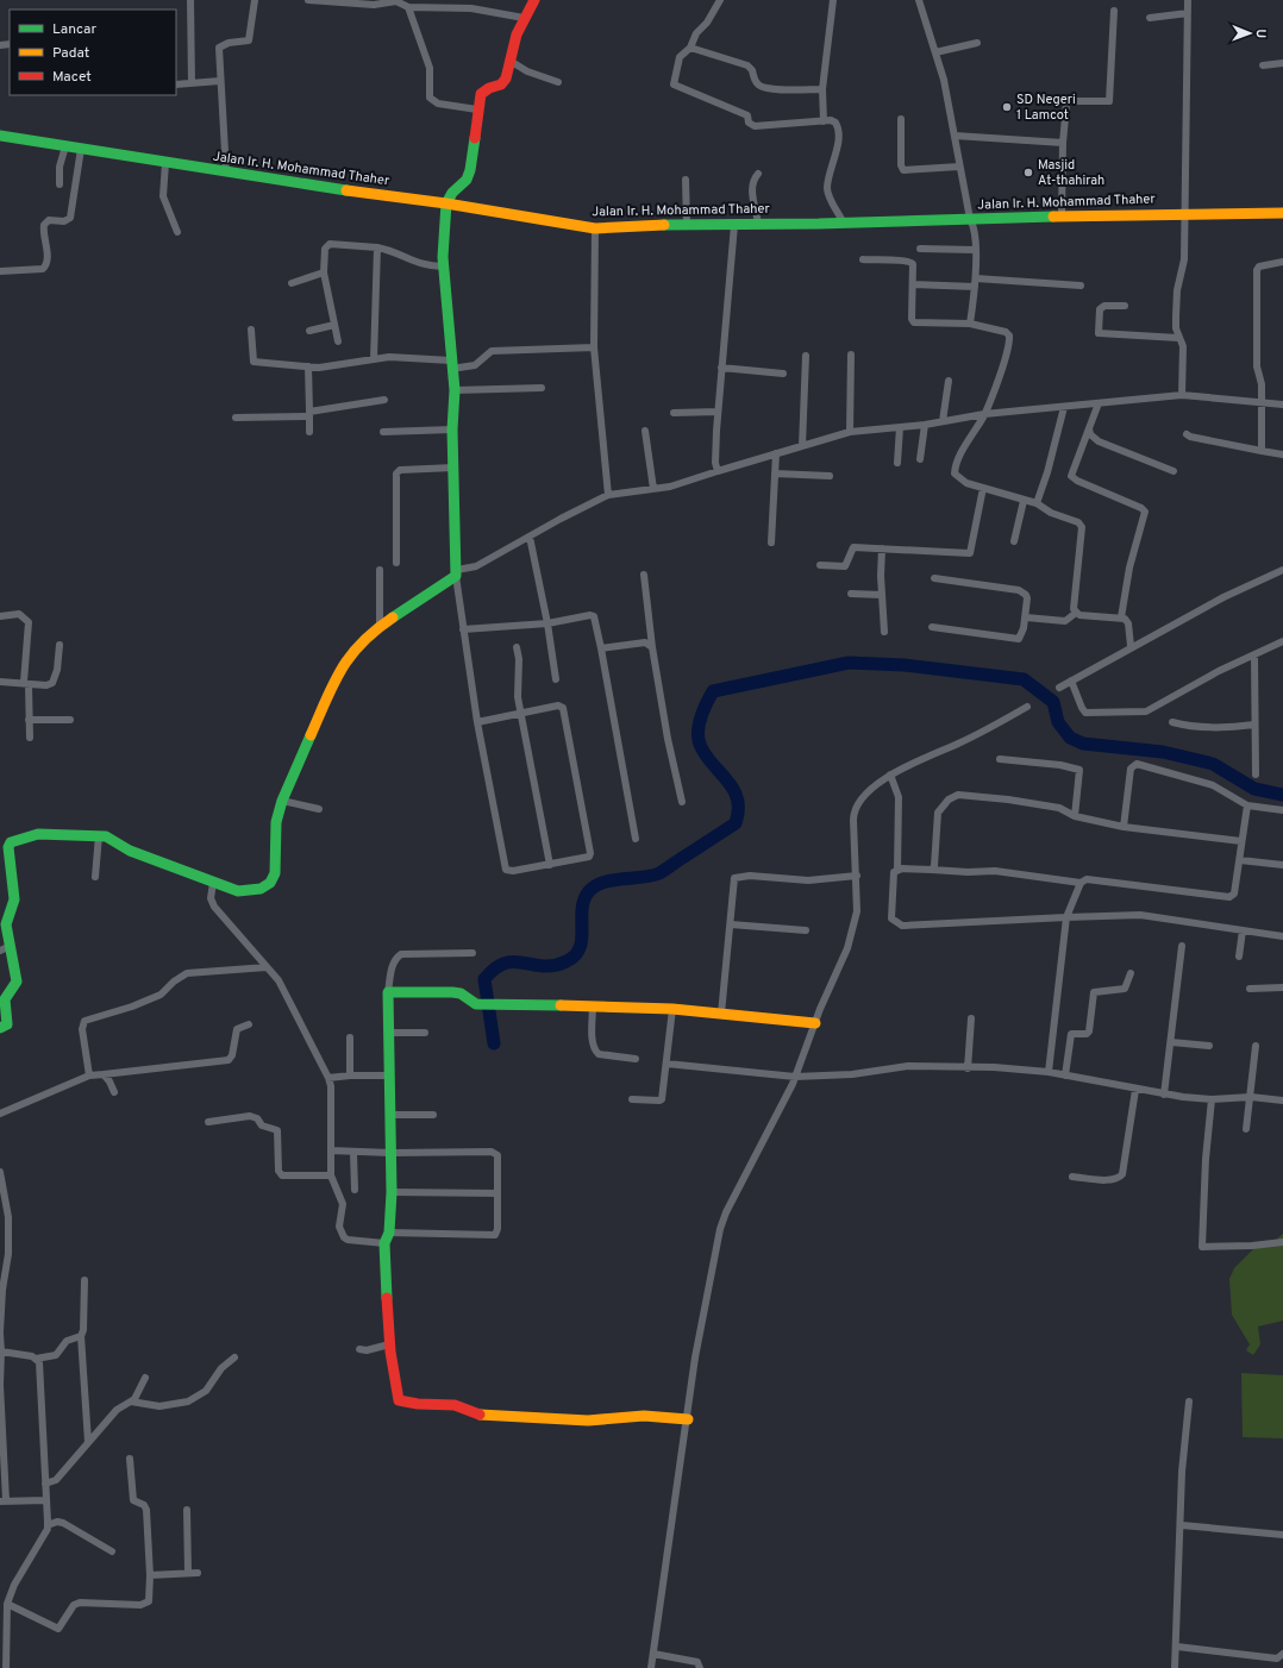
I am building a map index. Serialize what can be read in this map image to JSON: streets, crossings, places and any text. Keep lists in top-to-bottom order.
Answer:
{
  "streets": {
    "street": ["Jalan Ir. H. Mohammad Thaher"]
  },
  "places": ["SD Negeri 1 Lamcot", "Masjid At-thahirah"],
  "legend": ["Lancar", "Padat", "Macet"],
  "north": "right"
}
